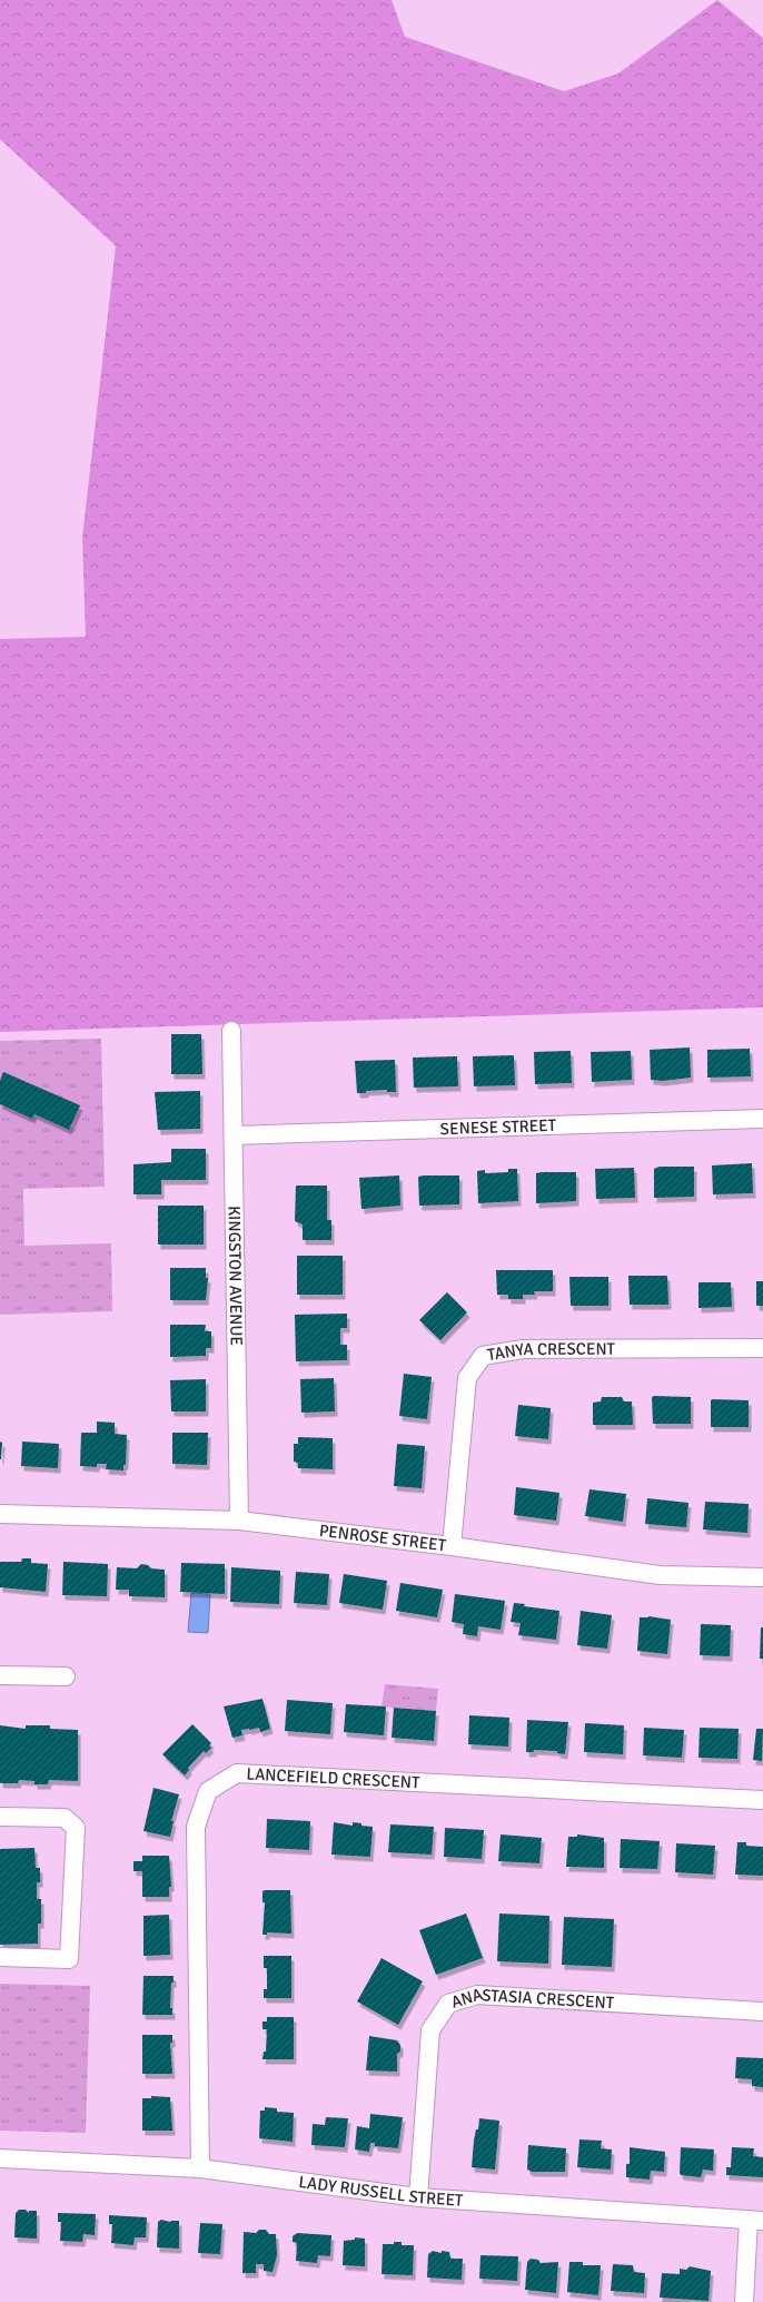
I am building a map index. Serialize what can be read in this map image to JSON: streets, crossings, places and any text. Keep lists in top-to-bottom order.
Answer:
{
  "streets": {
    "street": [
      "SENESE STREET",
      "KINGSTON AVENUE",
      "TANYA CRESCENT",
      "PENROSE STREET",
      "LANCEFIELD CRESCENT",
      "ANASTASIA CRESCENT",
      "LADY RUSSELL STREET"
    ]
  },
  "crossings": [
    ["SENESE STREET", "KINGSTON AVENUE"],
    ["KINGSTON AVENUE", "PENROSE STREET"],
    ["TANYA CRESCENT", "PENROSE STREET"],
    ["LANCEFIELD CRESCENT", "LADY RUSSELL STREET"],
    ["ANASTASIA CRESCENT", "LADY RUSSELL STREET"]
  ]
}
